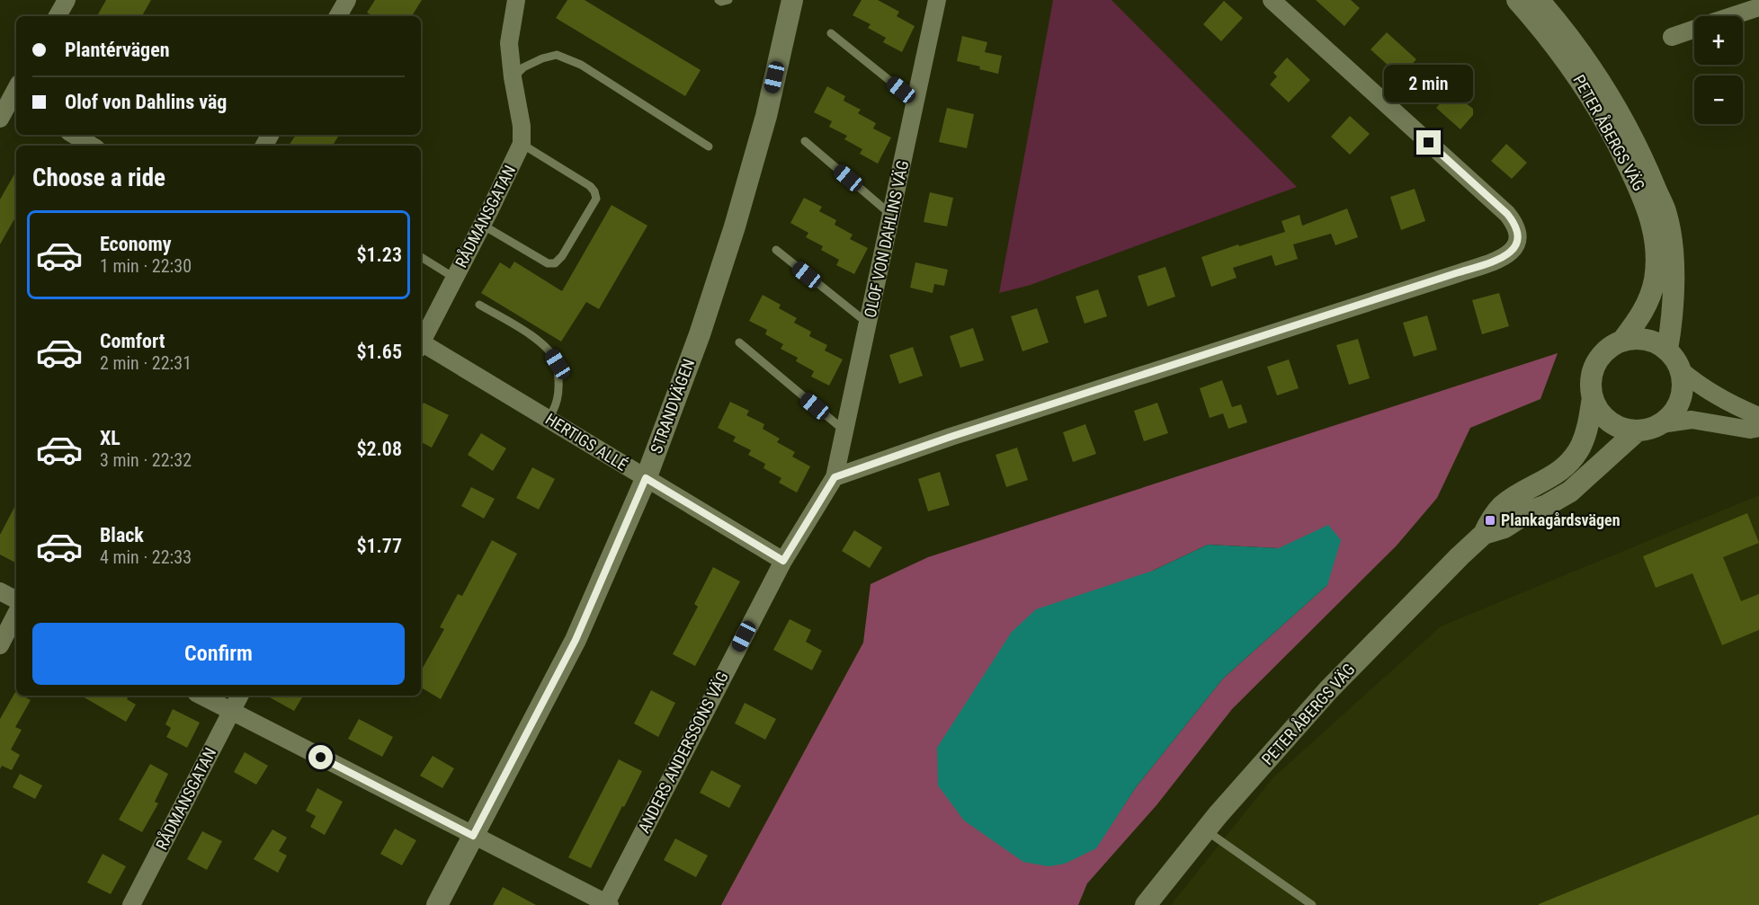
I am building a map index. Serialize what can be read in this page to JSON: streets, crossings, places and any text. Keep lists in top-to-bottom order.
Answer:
{
  "streets": {
    "street": [
      "PETER ÅBERGS VÄG",
      "RÅDMANSGATAN",
      "OLOF VON DAHLINS VÄG",
      "STRANDVÄGEN",
      "HERTIGS ALLÉ",
      "ANDERS ANDERSSONS VÄG"
    ]
  },
  "crossings": [
    ["OLOF VON DAHLINS VÄG", "ANDERS ANDERSSONS VÄG"],
    ["STRANDVÄGEN", "HERTIGS ALLÉ"],
    ["HERTIGS ALLÉ", "ANDERS ANDERSSONS VÄG"]
  ],
  "places": {
    "transit": ["Plankagårdsvägen"]
  },
  "page": {
    "map_buttons": ["+", "−"],
    "banner": ["Plantérvägen", "Olof von Dahlins väg"],
    "bubble": "2 min",
    "heading": "Choose a ride",
    "list": [
      {
        "name": "Economy",
        "note": "1 min · 22:30",
        "value": "$1.23"
      },
      {
        "name": "Comfort",
        "note": "2 min · 22:31",
        "value": "$1.65"
      },
      {
        "name": "XL",
        "note": "3 min · 22:32",
        "value": "$2.08"
      },
      {
        "name": "Black",
        "note": "4 min · 22:33",
        "value": "$1.77"
      }
    ],
    "buttons": "Confirm"
  }
}
